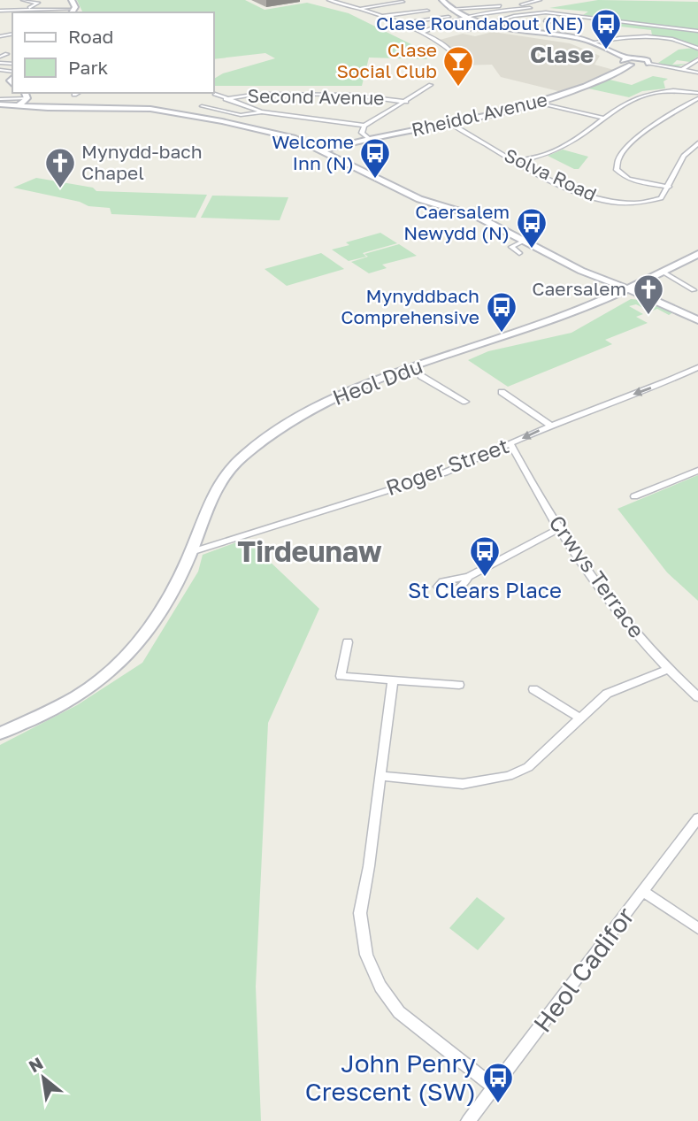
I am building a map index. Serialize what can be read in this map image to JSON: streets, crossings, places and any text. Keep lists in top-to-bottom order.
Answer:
{
  "streets": {
    "street": [
      "Second Avenue",
      "Rheidol Avenue",
      "Solva Road",
      "Heol Ddu",
      "Roger Street",
      "Crwys Terrace",
      "Heol Cadifor"
    ]
  },
  "crossings": [
    ["Rheidol Avenue", "Solva Road"],
    ["Heol Ddu", "Roger Street"],
    ["Roger Street", "Crwys Terrace"]
  ],
  "one_way": ["Roger Street"],
  "districts": ["Clase", "Tirdeunaw"],
  "places": {
    "bus stop": [
      "Clase Roundabout (NE)",
      "Welcome Inn (N)",
      "Caersalem Newydd (N)",
      "Mynyddbach Comprehensive",
      "St Clears Place",
      "John Penry Crescent (SW)"
    ],
    "bar": ["Clase Social Club"],
    "church": ["Mynydd-bach Chapel", "Caersalem"]
  },
  "legend": ["Road", "Park"],
  "north": "top left"
}
